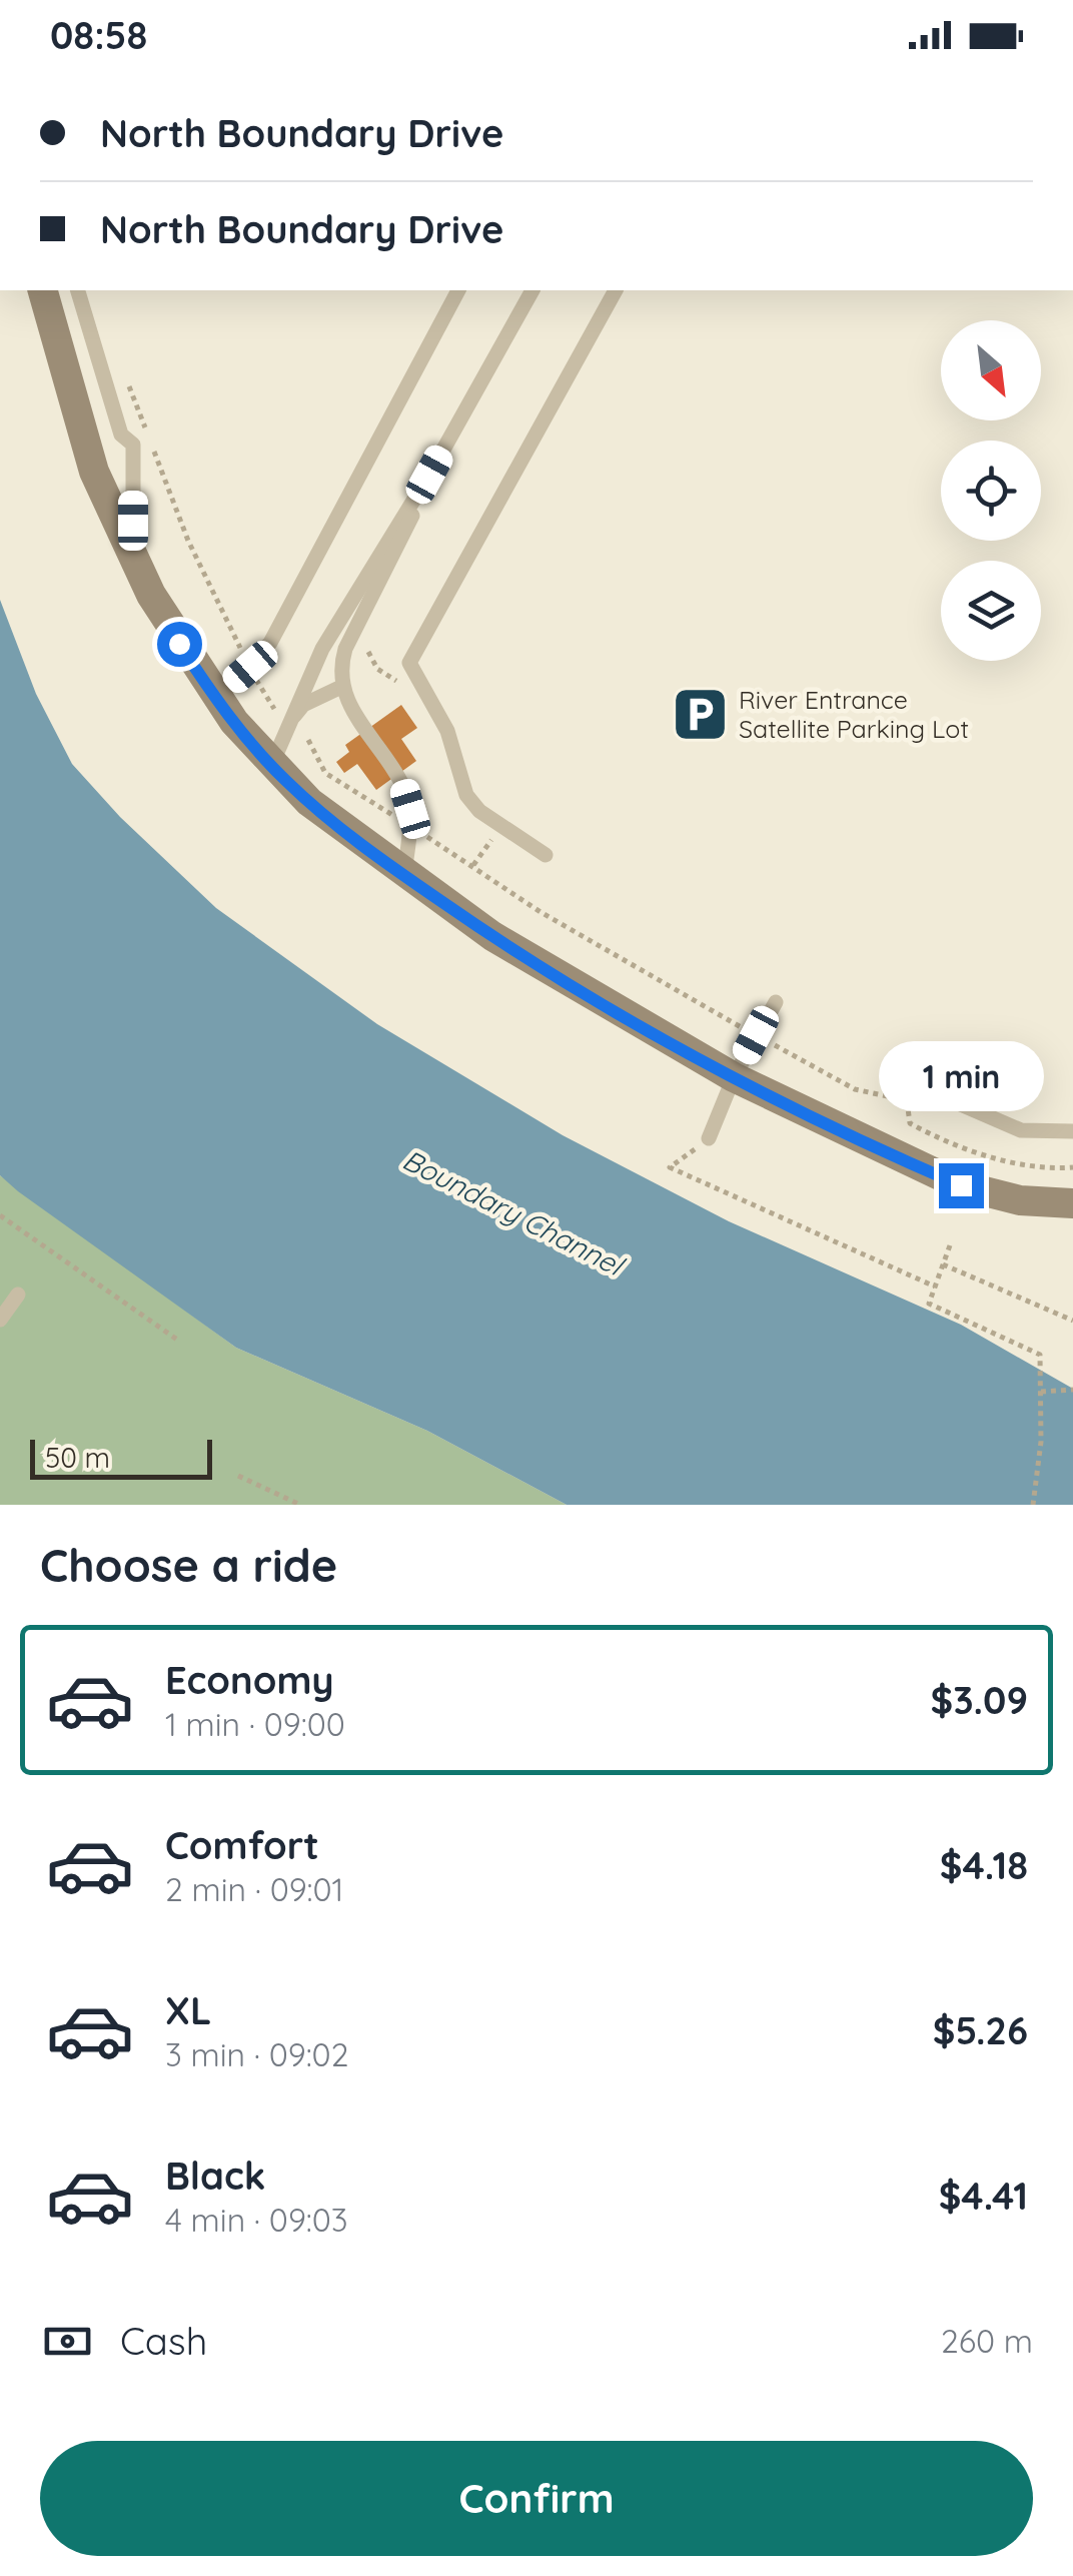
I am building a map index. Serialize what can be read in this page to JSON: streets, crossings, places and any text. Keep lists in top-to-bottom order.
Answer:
{
  "water": ["Boundary Channel"],
  "places": {
    "parking": ["River Entrance Satellite Parking Lot"]
  },
  "scale_bar": "50 m",
  "north": "bottom right",
  "page": {
    "status": "08:58",
    "banner": ["North Boundary Drive", "North Boundary Drive"],
    "bubble": "1 min",
    "scale": "50 m",
    "heading": "Choose a ride",
    "list": [
      {
        "name": "Economy",
        "note": "1 min · 09:00",
        "value": "$3.09"
      },
      {
        "name": "Comfort",
        "note": "2 min · 09:01",
        "value": "$4.18"
      },
      {
        "name": "XL",
        "note": "3 min · 09:02",
        "value": "$5.26"
      },
      {
        "name": "Black",
        "note": "4 min · 09:03",
        "value": "$4.41"
      }
    ],
    "pay": ["Cash", "260 m"],
    "buttons": "Confirm"
  }
}
